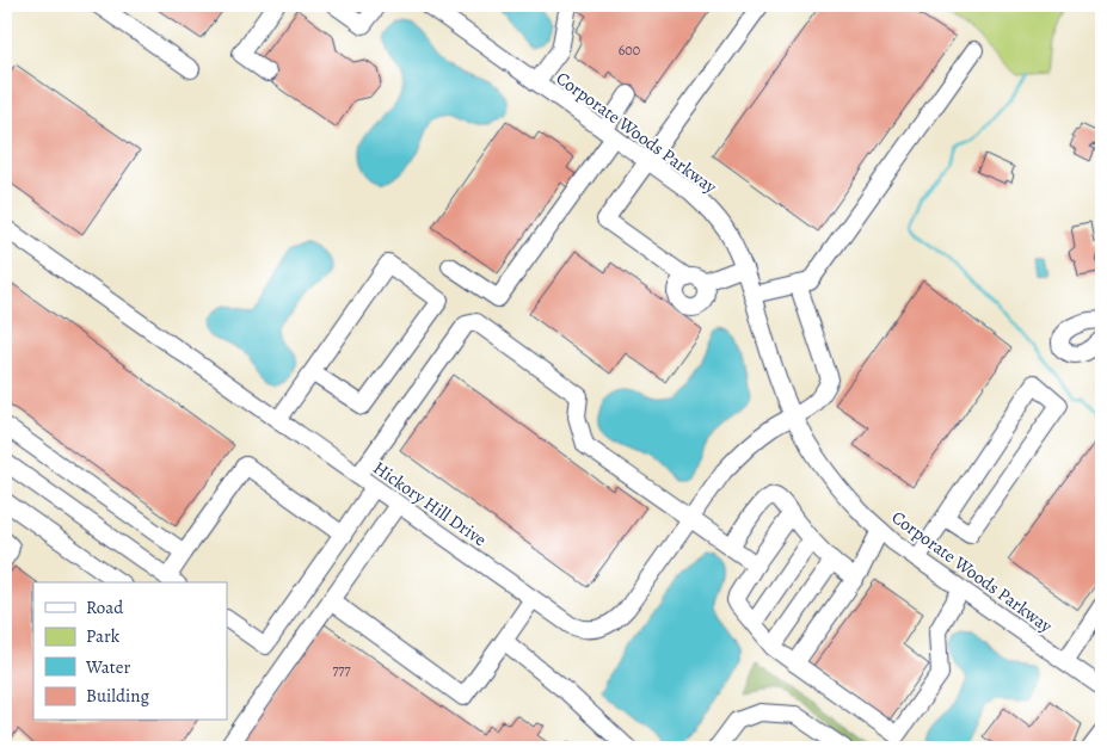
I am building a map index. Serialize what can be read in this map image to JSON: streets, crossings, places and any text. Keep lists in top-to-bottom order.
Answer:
{
  "streets": {
    "street": ["Corporate Woods Parkway", "Hickory Hill Drive"]
  },
  "crossings": [
    ["Corporate Woods Parkway", "Hickory Hill Drive"]
  ],
  "house_numbers": ["600", "777"],
  "legend": [
    "Road",
    "Park",
    "Water",
    "Building"
  ]
}
